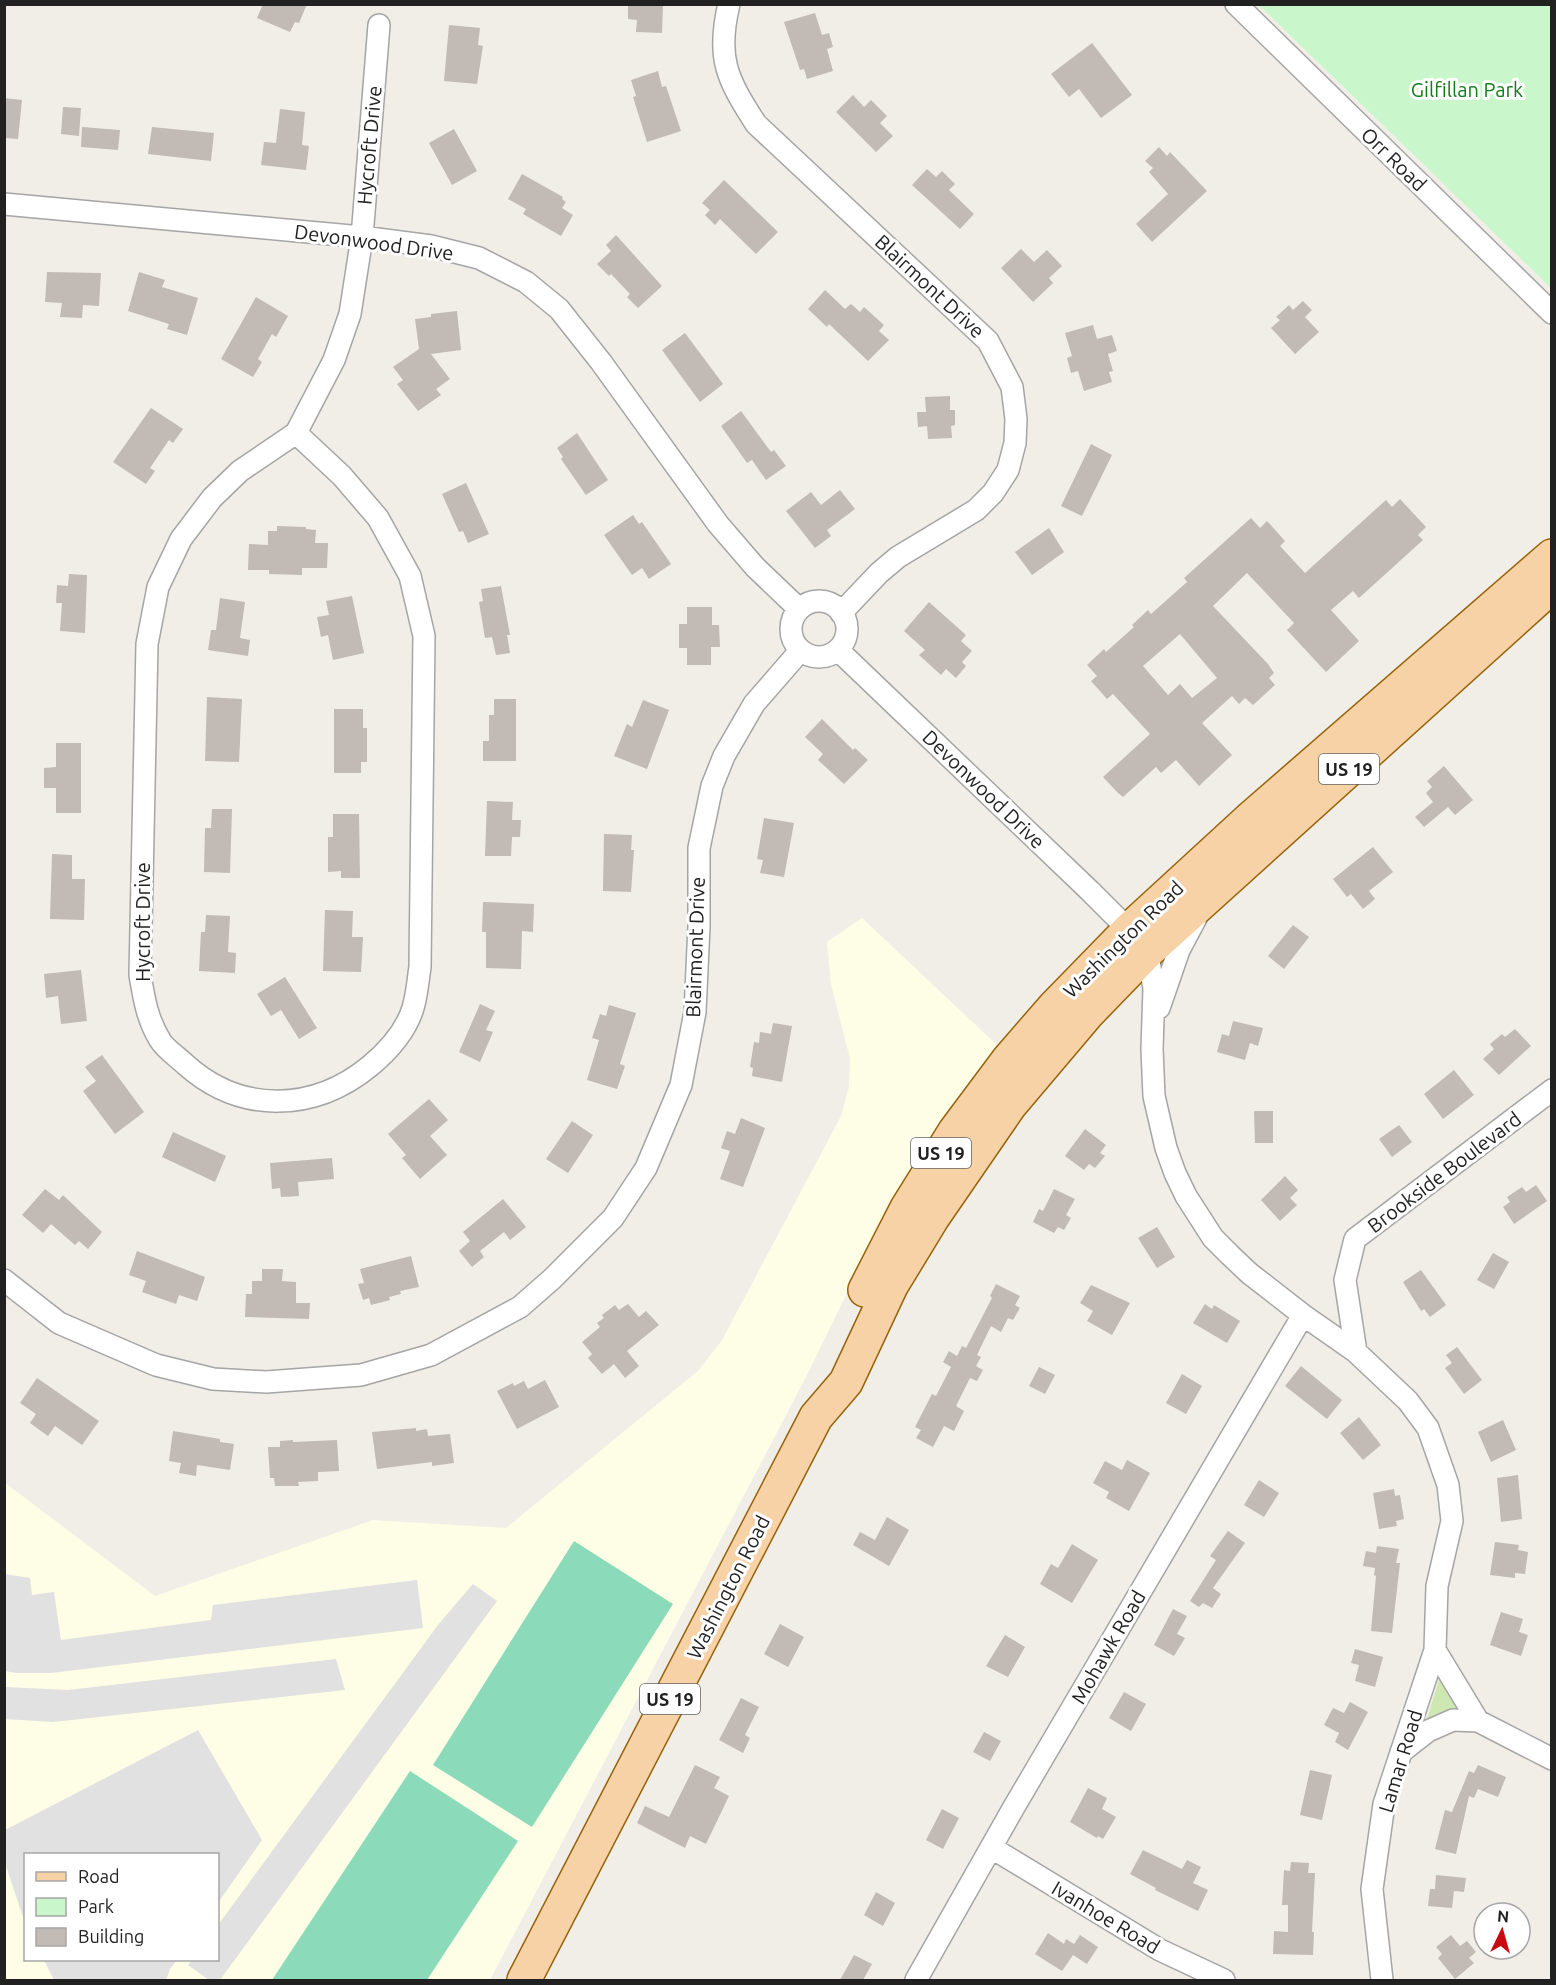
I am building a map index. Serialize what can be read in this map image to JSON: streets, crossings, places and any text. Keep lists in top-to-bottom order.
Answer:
{
  "streets": {
    "main road": ["US 19", "Washington Road"],
    "street": [
      "Hycroft Drive",
      "Orr Road",
      "Devonwood Drive",
      "Blairmont Drive",
      "Brookside Boulevard",
      "Mohawk Road",
      "Lamar Road",
      "Ivanhoe Road"
    ]
  },
  "crossings": [
    ["Hycroft Drive", "Devonwood Drive"],
    ["Devonwood Drive", "Blairmont Drive"],
    ["Devonwood Drive", "Washington Road"],
    ["Brookside Boulevard", "Lamar Road"],
    ["Mohawk Road", "Ivanhoe Road"]
  ],
  "parks": ["Gilfillan Park"],
  "legend": ["Road", "Park", "Building"],
  "north": "top"
}
